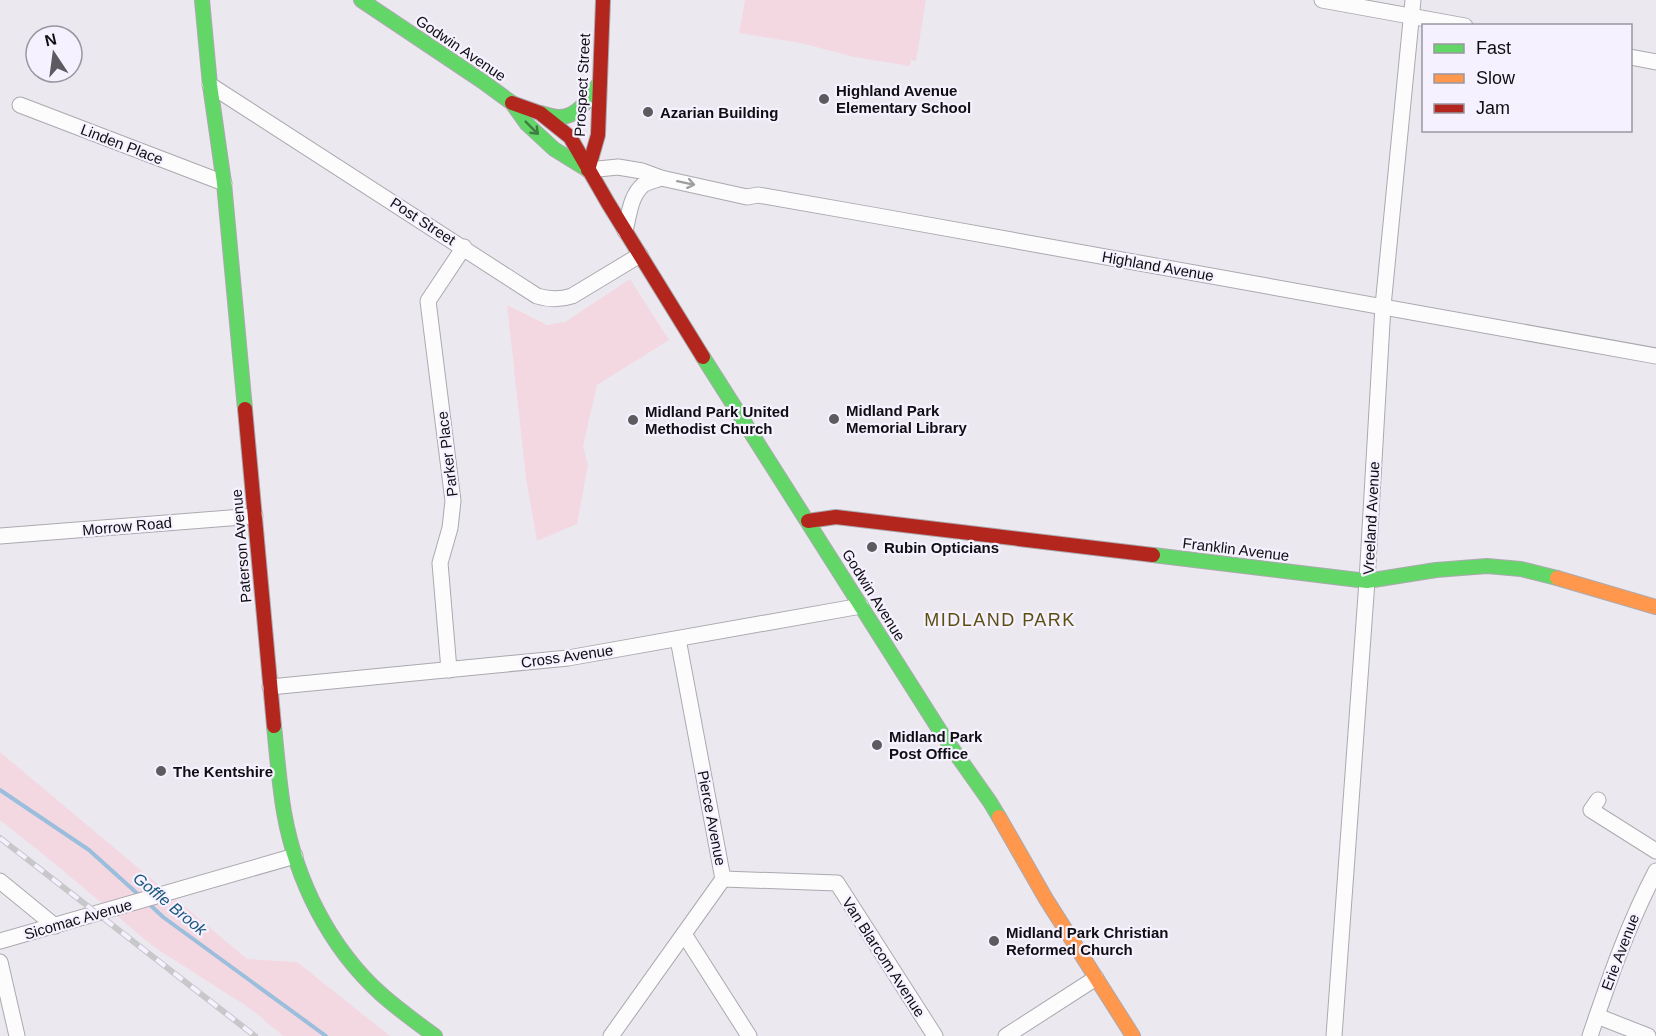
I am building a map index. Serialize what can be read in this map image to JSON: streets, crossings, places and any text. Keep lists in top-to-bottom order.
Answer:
{
  "streets": {
    "street": [
      "Godwin Avenue",
      "Prospect Street",
      "Linden Place",
      "Post Street",
      "Highland Avenue",
      "Parker Place",
      "Vreeland Avenue",
      "Morrow Road",
      "Paterson Avenue",
      "Franklin Avenue",
      "Cross Avenue",
      "Pierce Avenue",
      "Sicomac Avenue",
      "Erie Avenue",
      "Van Blarcom Avenue"
    ]
  },
  "crossings": [
    ["Godwin Avenue", "Prospect Street"],
    ["Godwin Avenue", "Post Street"],
    ["Godwin Avenue", "Highland Avenue"],
    ["Godwin Avenue", "Franklin Avenue"],
    ["Godwin Avenue", "Cross Avenue"],
    ["Prospect Street", "Highland Avenue"],
    ["Linden Place", "Paterson Avenue"],
    ["Post Street", "Parker Place"],
    ["Post Street", "Paterson Avenue"],
    ["Highland Avenue", "Vreeland Avenue"],
    ["Parker Place", "Cross Avenue"],
    ["Vreeland Avenue", "Franklin Avenue"],
    ["Morrow Road", "Paterson Avenue"],
    ["Paterson Avenue", "Cross Avenue"],
    ["Paterson Avenue", "Sicomac Avenue"],
    ["Cross Avenue", "Pierce Avenue"],
    ["Pierce Avenue", "Van Blarcom Avenue"]
  ],
  "one_way": ["Highland Avenue"],
  "districts": ["MIDLAND PARK"],
  "water": ["Goffle Brook"],
  "places": [
    "Highland Avenue Elementary School",
    "Azarian Building",
    "Midland Park Memorial Library",
    "Midland Park United Methodist Church",
    "Rubin Opticians",
    "Midland Park Post Office",
    "The Kentshire",
    "Midland Park Christian Reformed Church"
  ],
  "legend": ["Fast", "Slow", "Jam"],
  "north": "top"
}
